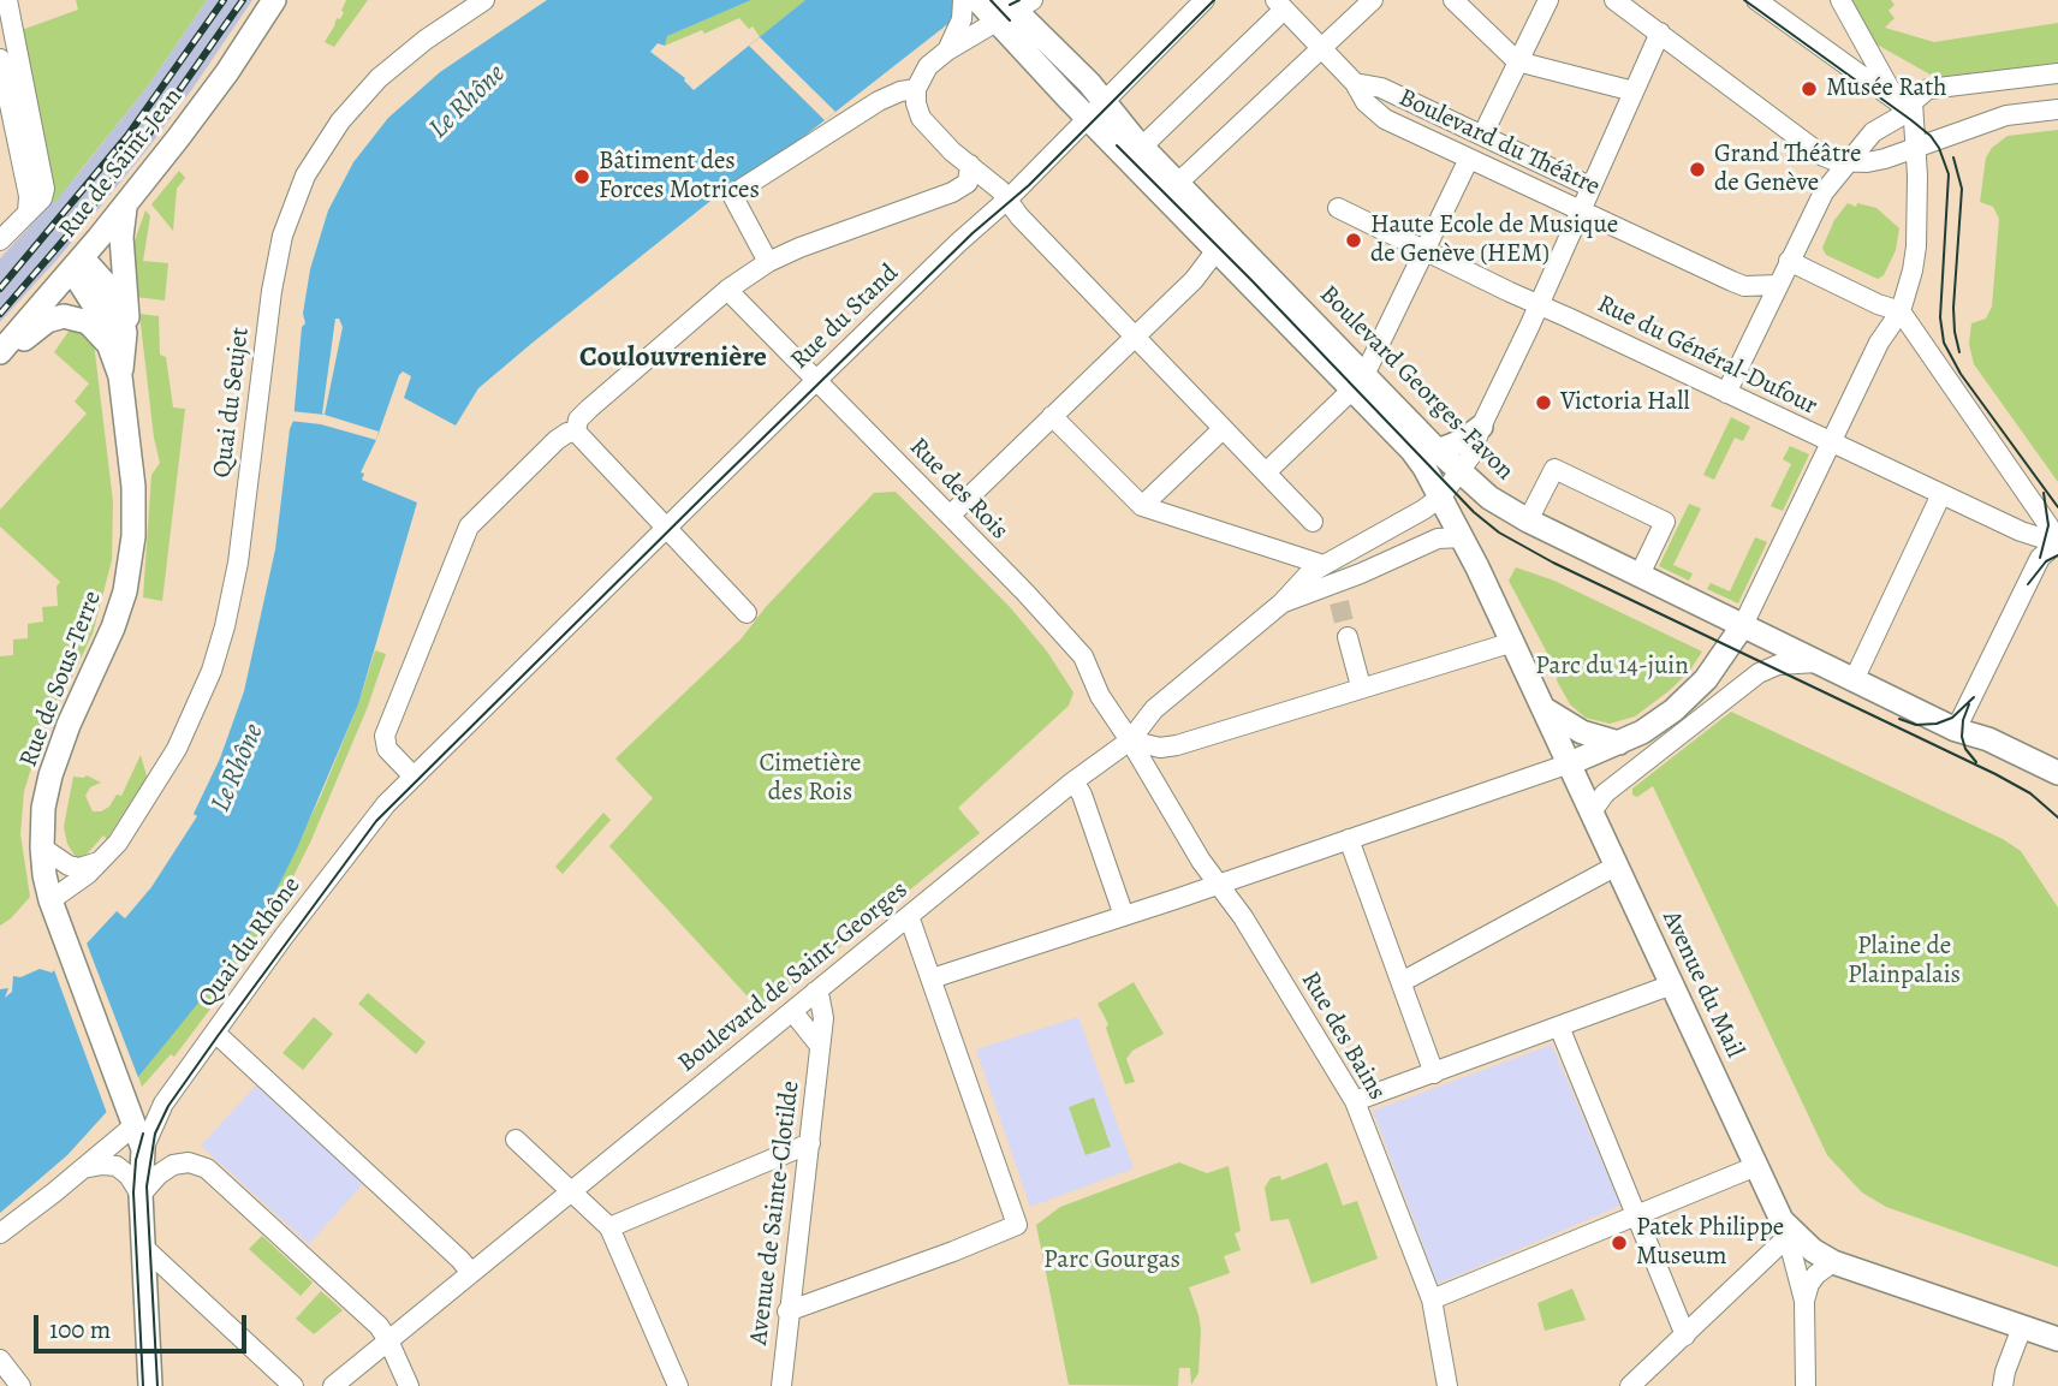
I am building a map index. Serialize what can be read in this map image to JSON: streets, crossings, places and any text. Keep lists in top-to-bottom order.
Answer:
{
  "streets": {
    "main road": [
      "Rue de Saint-Jean",
      "Boulevard Georges-Favon",
      "Rue de Sous-Terre",
      "Avenue du Mail"
    ],
    "street": [
      "Boulevard du Théâtre",
      "Rue du Stand",
      "Rue du Général-Dufour",
      "Quai du Seujet",
      "Rue des Rois",
      "Quai du Rhône",
      "Boulevard de Saint-Georges",
      "Rue des Bains",
      "Avenue de Sainte-Clotilde"
    ]
  },
  "crossings": [
    ["Rue de Saint-Jean", "Rue de Sous-Terre"],
    ["Rue du Stand", "Boulevard Georges-Favon"],
    ["Rue du Stand", "Rue des Rois"],
    ["Rue du Stand", "Quai du Rhône"],
    ["Boulevard Georges-Favon", "Avenue du Mail"],
    ["Quai du Seujet", "Rue de Sous-Terre"],
    ["Rue des Rois", "Boulevard de Saint-Georges"],
    ["Rue des Rois", "Rue des Bains"],
    ["Rue de Sous-Terre", "Quai du Rhône"],
    ["Boulevard de Saint-Georges", "Rue des Bains"],
    ["Boulevard de Saint-Georges", "Avenue de Sainte-Clotilde"]
  ],
  "districts": ["Coulouvrenière"],
  "water": ["Le Rhône"],
  "parks": [
    "Parc du 14-juin",
    "Cimetière des Rois",
    "Plaine de Plainpalais",
    "Parc Gourgas"
  ],
  "places": [
    "Musée Rath",
    "Grand Théâtre de Genève",
    "Bâtiment des Forces Motrices",
    "Haute Ecole de Musique de Genève (HEM)",
    "Victoria Hall",
    "Patek Philippe Museum"
  ],
  "scale_bar": "100 m"
}
